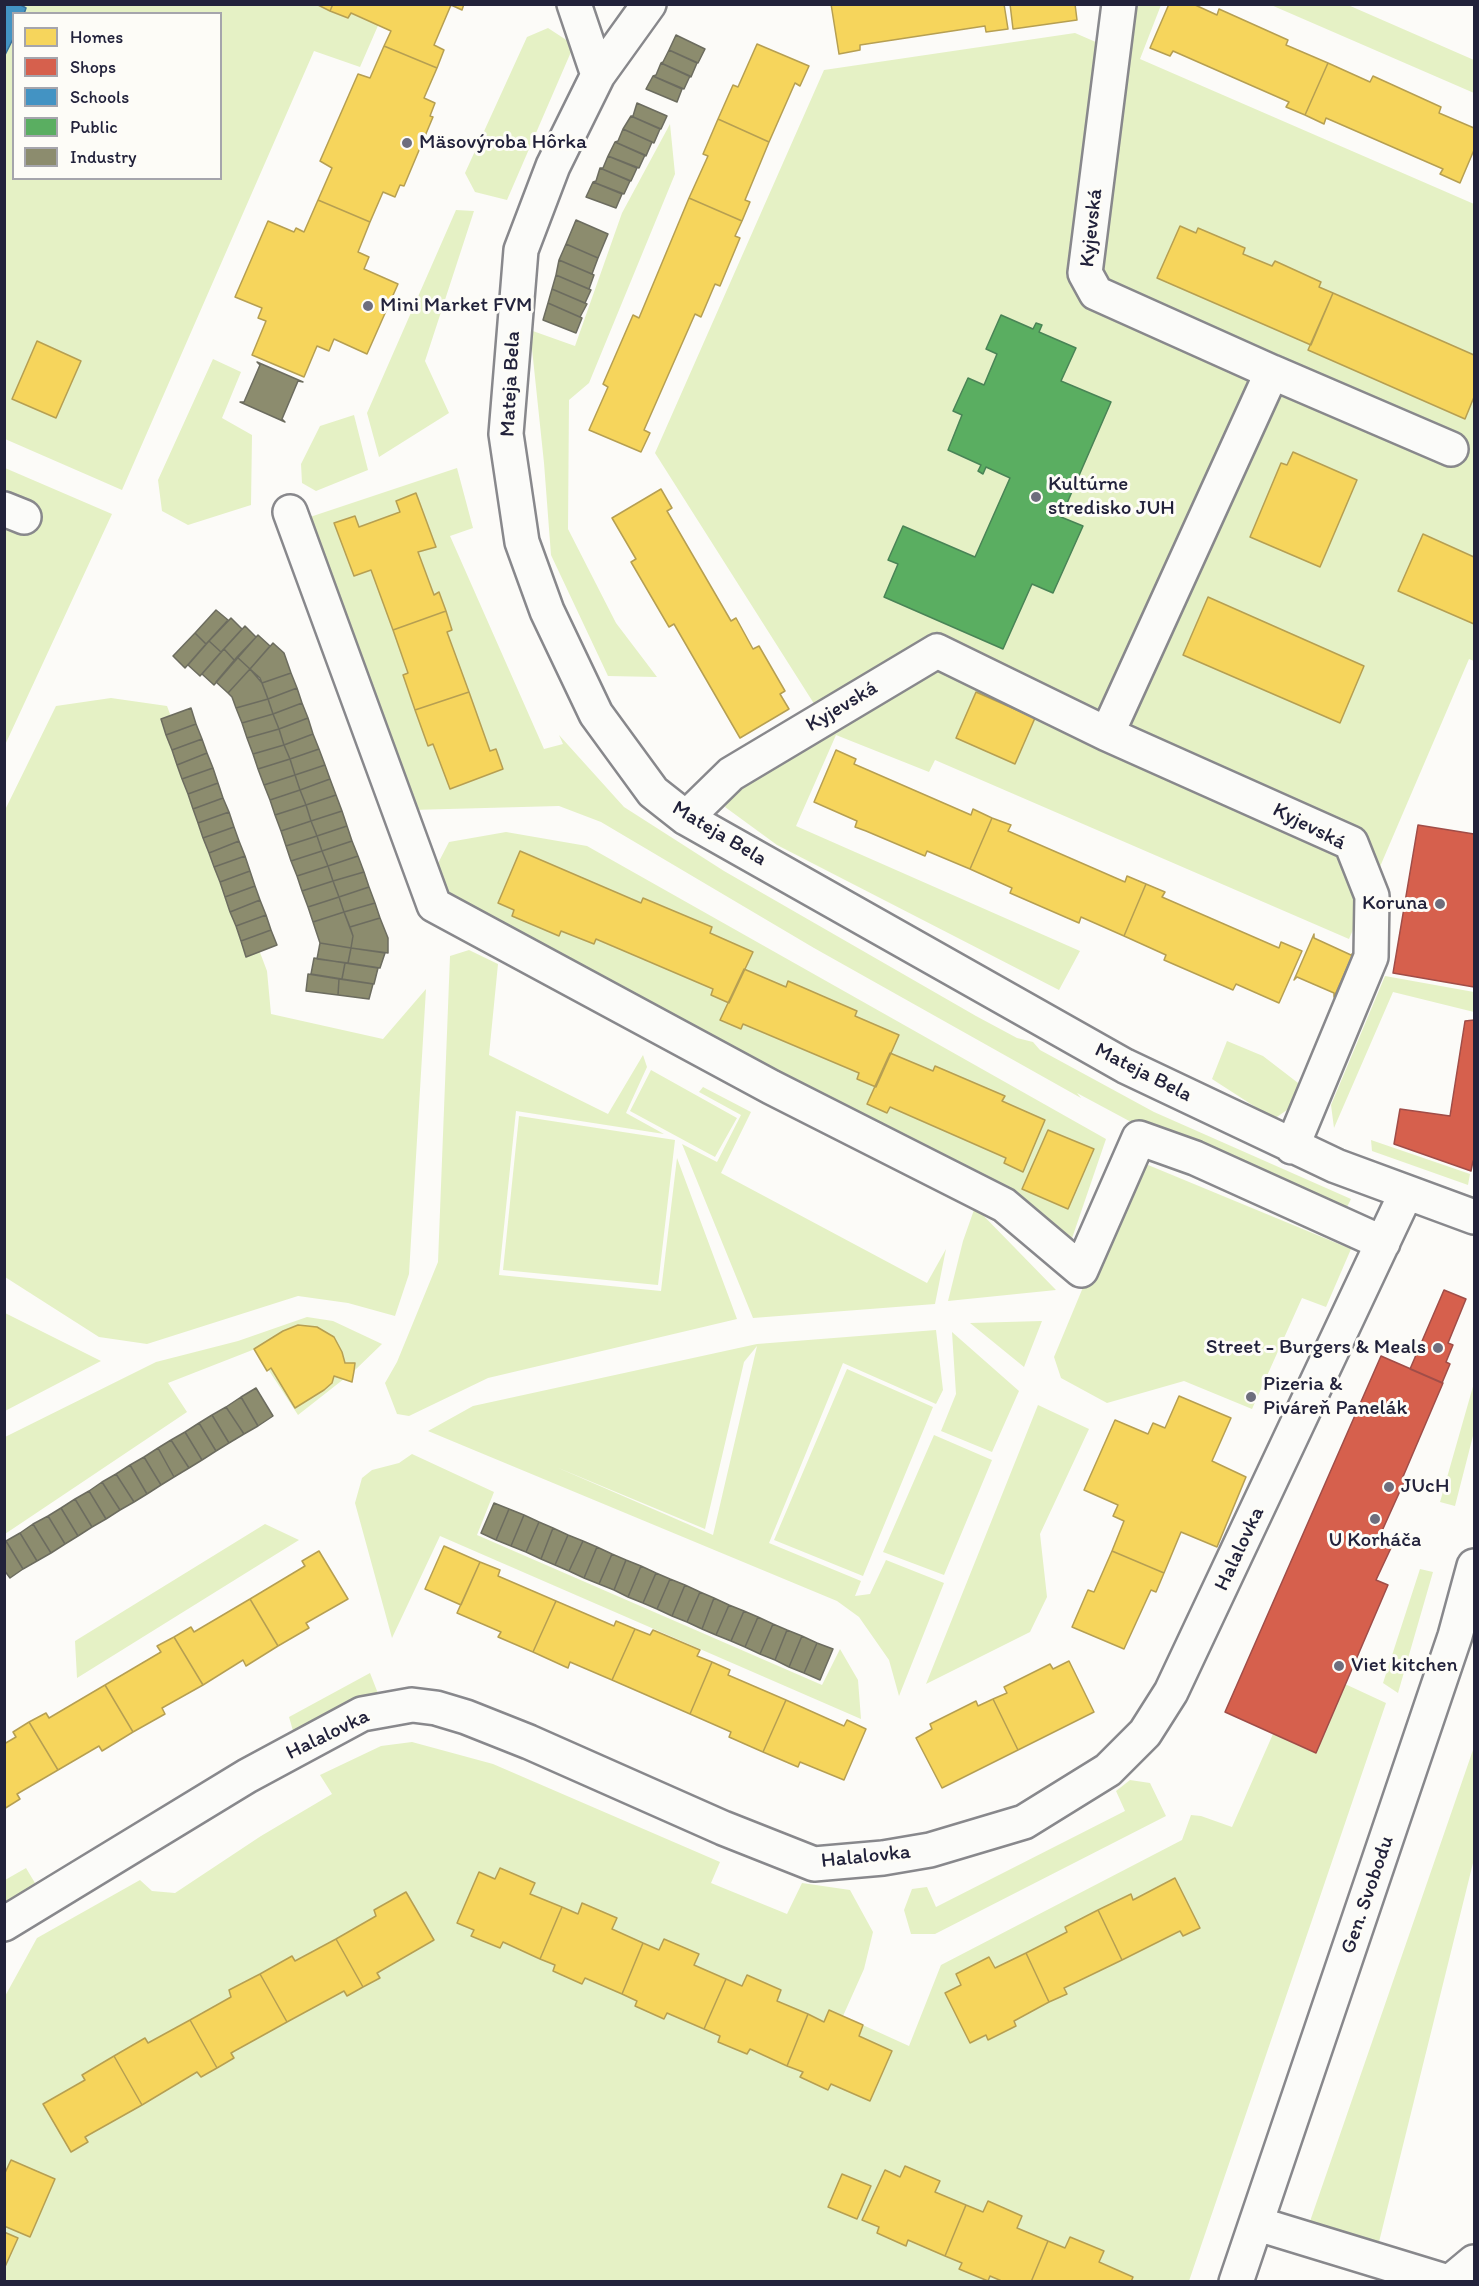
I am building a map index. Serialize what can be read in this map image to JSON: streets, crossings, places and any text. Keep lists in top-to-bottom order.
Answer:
{
  "streets": {
    "street": [
      "Kyjevská",
      "Mateja Bela",
      "Halalovka",
      "Gen. Svobodu"
    ]
  },
  "crossings": [
    ["Kyjevská", "Mateja Bela"],
    ["Mateja Bela", "Halalovka"]
  ],
  "places": [
    "Mäsovýroba Hôrka",
    "Mini Market FVM",
    "Kultúrne stredisko JUH",
    "Koruna",
    "Street - Burgers & Meals",
    "Pizeria & Piváreň Panelák",
    "JUcH",
    "U Korháča",
    "Viet kitchen"
  ],
  "legend": [
    "Homes",
    "Shops",
    "Schools",
    "Public",
    "Industry"
  ]
}
